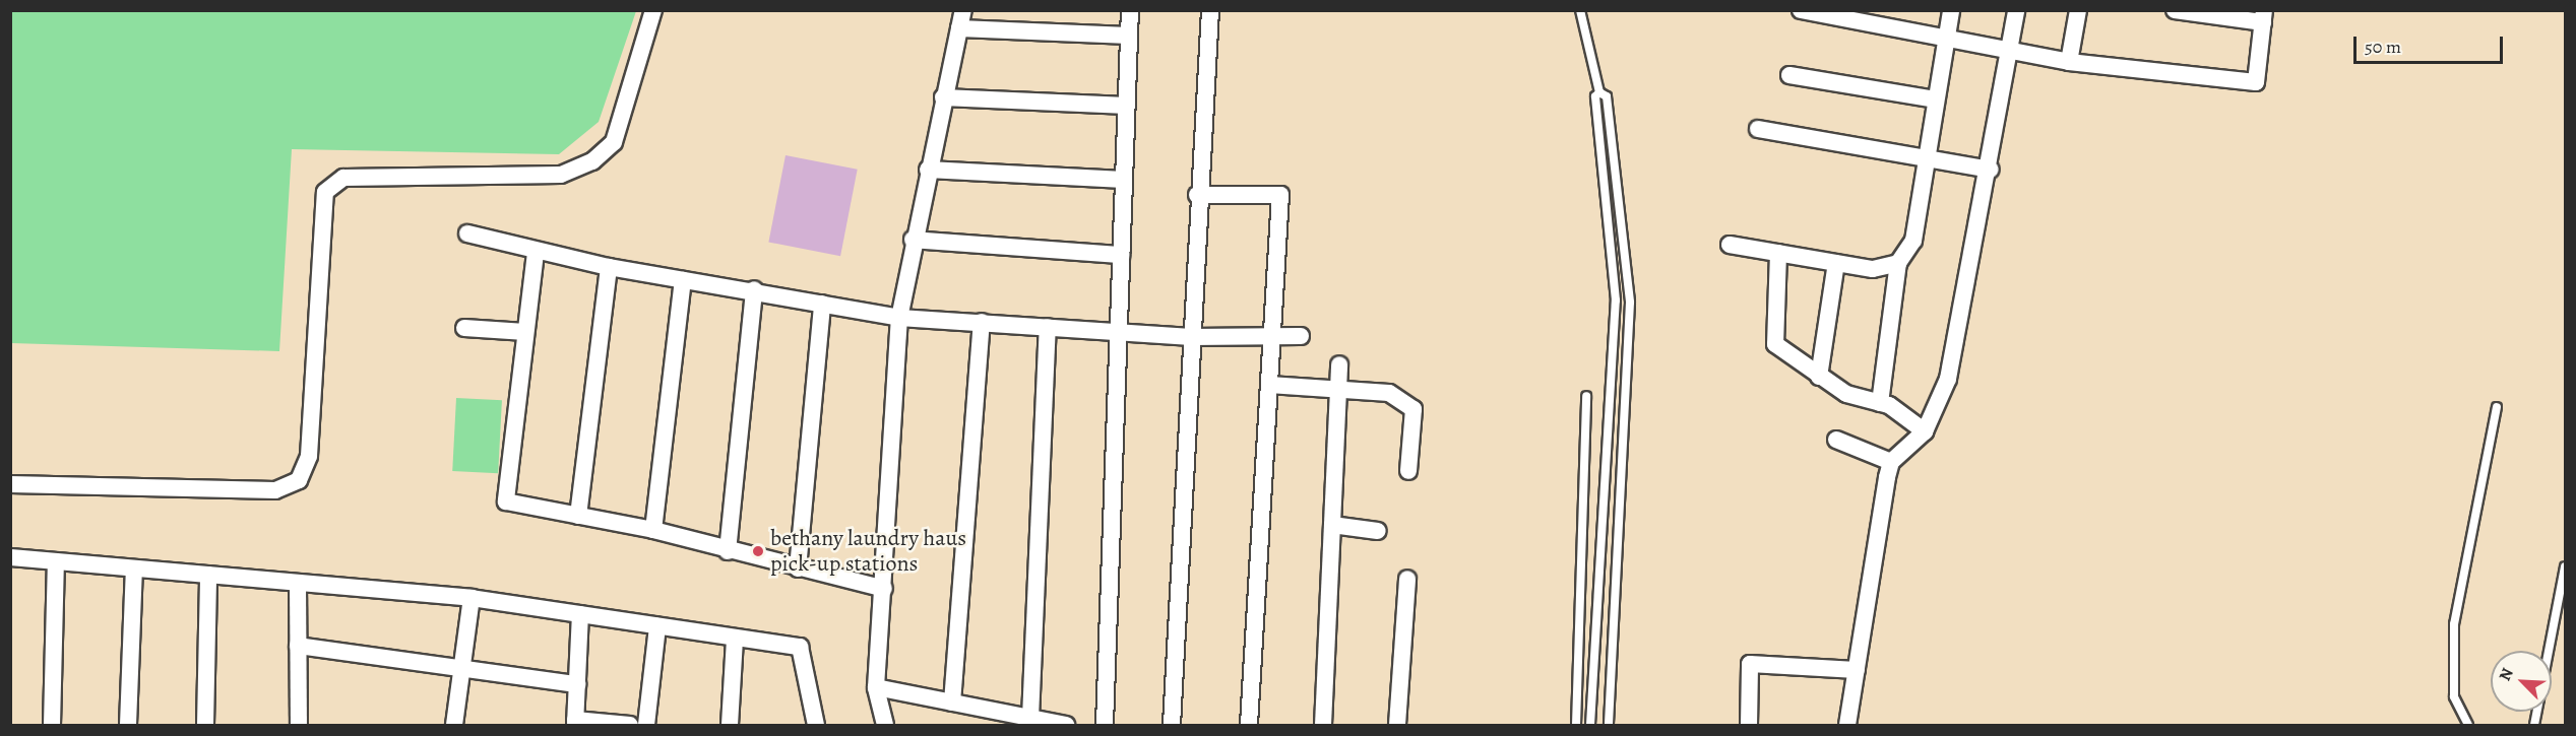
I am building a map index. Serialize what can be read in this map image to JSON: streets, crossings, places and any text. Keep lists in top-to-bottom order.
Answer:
{
  "places": ["bethany laundry haus pick-up stations"],
  "scale_bar": "50 m",
  "north": "top left"
}
